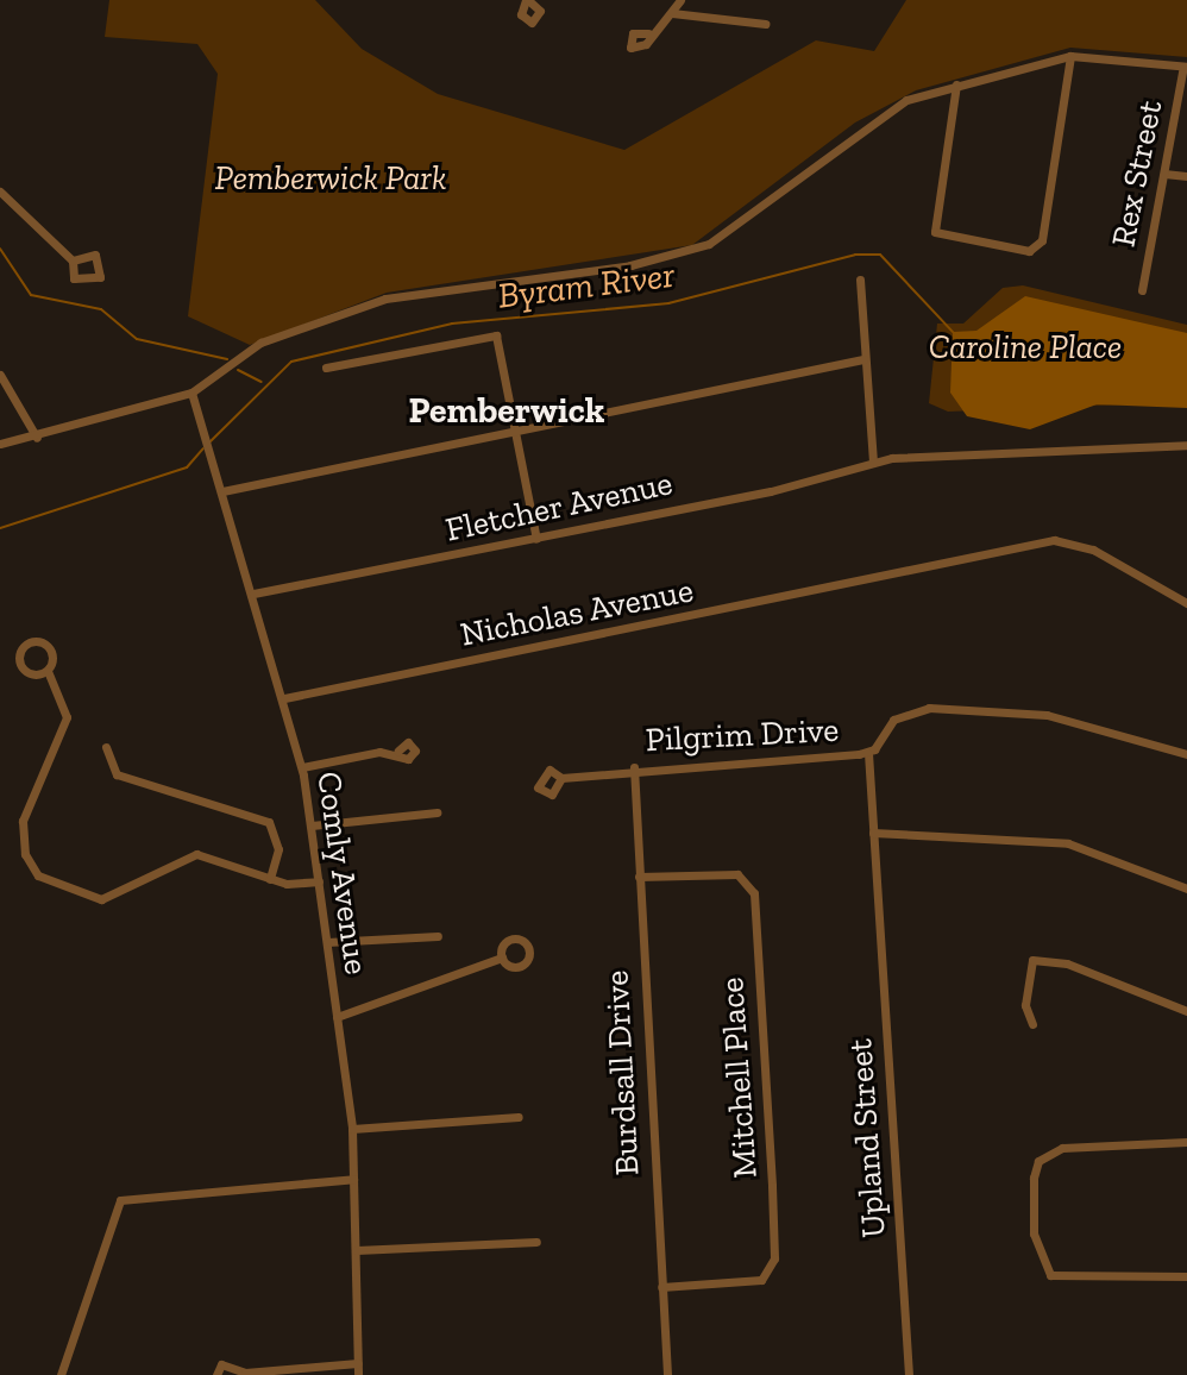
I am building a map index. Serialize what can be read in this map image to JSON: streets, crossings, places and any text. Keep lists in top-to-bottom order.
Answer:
{
  "streets": {
    "street": [
      "Rex Street",
      "Fletcher Avenue",
      "Nicholas Avenue",
      "Pilgrim Drive",
      "Comly Avenue",
      "Burdsall Drive",
      "Mitchell Place",
      "Upland Street"
    ]
  },
  "crossings": [
    ["Fletcher Avenue", "Comly Avenue"],
    ["Nicholas Avenue", "Comly Avenue"],
    ["Pilgrim Drive", "Burdsall Drive"],
    ["Pilgrim Drive", "Upland Street"],
    ["Burdsall Drive", "Mitchell Place"]
  ],
  "districts": ["Pemberwick"],
  "water": ["Byram River"],
  "parks": ["Pemberwick Park", "Caroline Place"]
}
